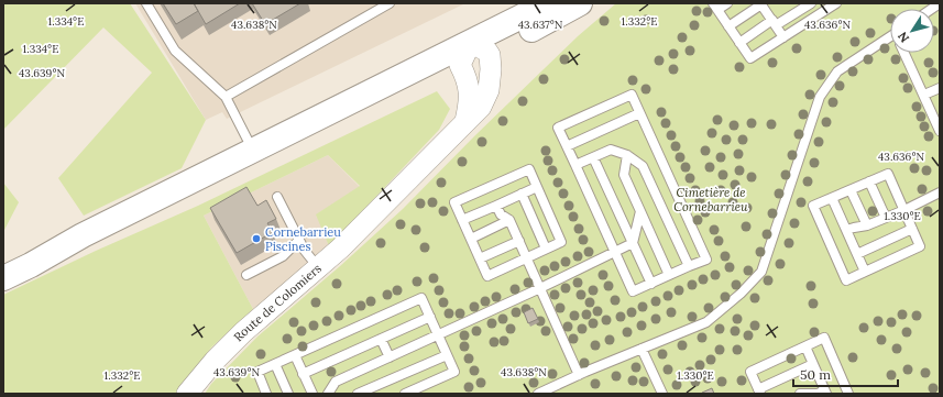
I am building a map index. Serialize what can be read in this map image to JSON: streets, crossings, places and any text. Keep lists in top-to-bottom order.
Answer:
{
  "streets": {
    "street": ["Route de Colomiers"]
  },
  "parks": ["Cimetière de Cornebarrieu"],
  "places": ["Cornebarrieu Piscines"],
  "scale_bar": "50 m",
  "north": "bottom left",
  "coordinates": [
    "1.334°E",
    "1.332°E",
    "43.638°N",
    "43.637°N",
    "43.636°N",
    "43.639°N",
    "1.330°E"
  ]
}
